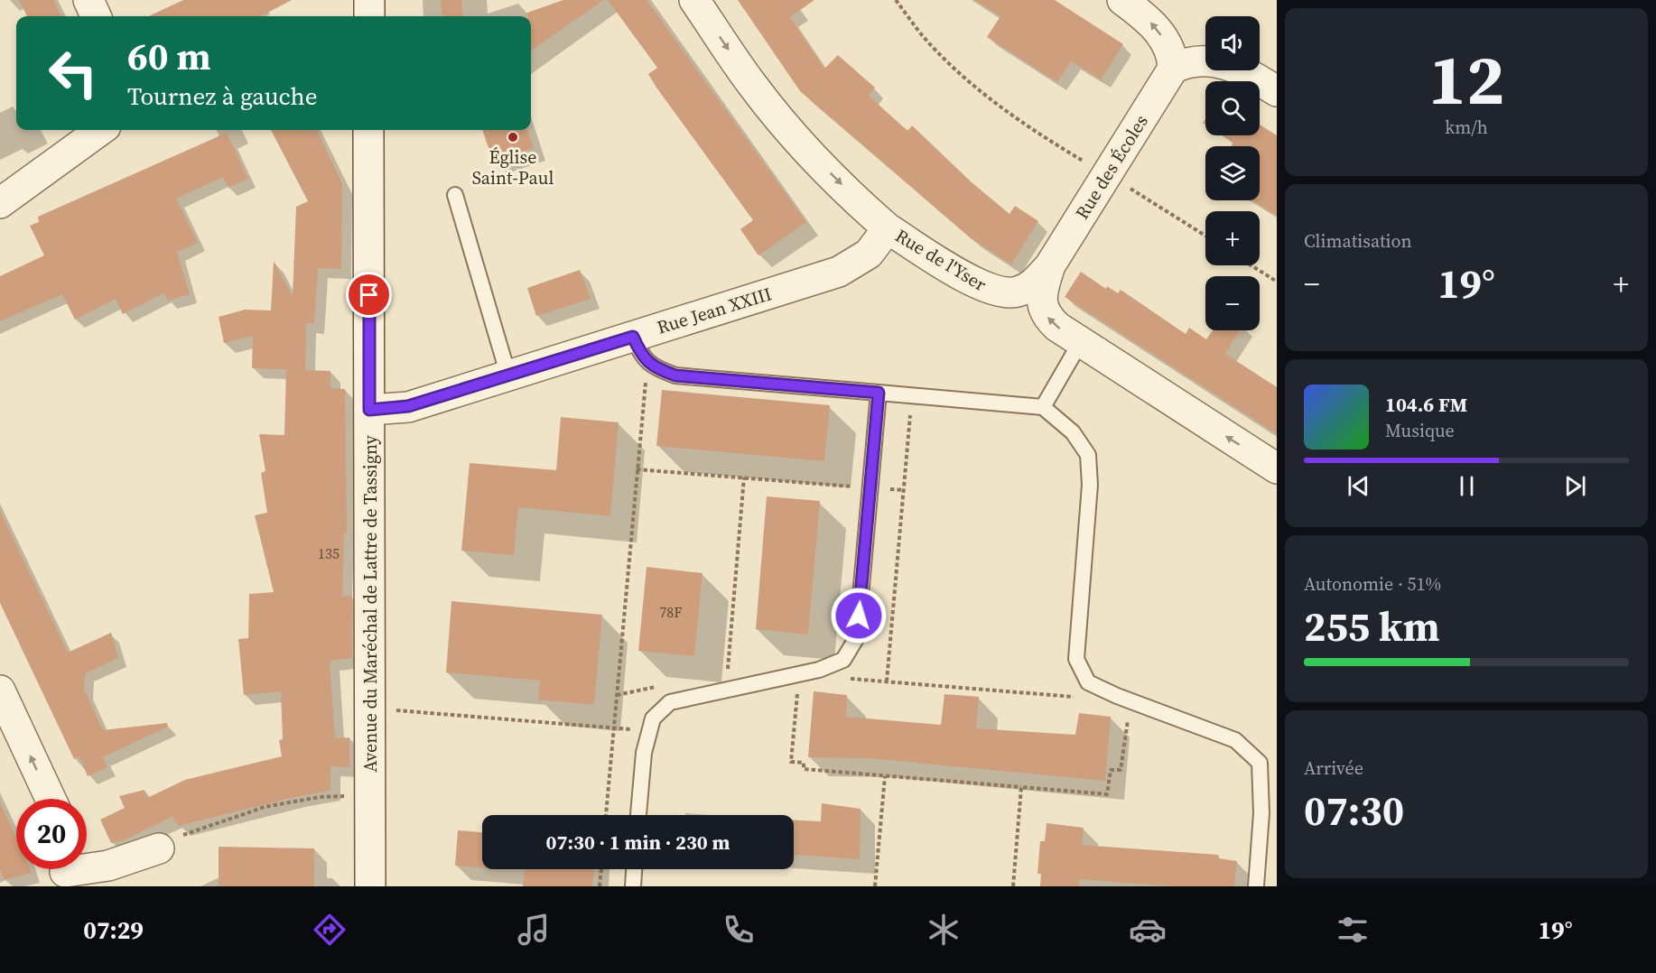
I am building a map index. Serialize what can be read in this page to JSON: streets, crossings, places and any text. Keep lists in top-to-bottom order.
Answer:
{
  "streets": {
    "street": [
      "Rue des Écoles",
      "Rue de l'Yser",
      "Rue Jean XXIII",
      "Avenue du Maréchal de Lattre de Tassigny"
    ]
  },
  "crossings": [
    ["Rue des Écoles", "Rue de l'Yser"],
    ["Rue de l'Yser", "Rue Jean XXIII"],
    ["Rue Jean XXIII", "Avenue du Maréchal de Lattre de Tassigny"]
  ],
  "one_way": ["Rue de l'Yser"],
  "places": ["Église Saint-Paul"],
  "house_numbers": ["135", "78F"],
  "page": {
    "tile": [
      ["12", "km/h"],
      "Climatisation",
      ["Autonomie · 51%", "255 km"],
      ["Arrivée", "07:30"]
    ],
    "map_buttons": ["+", "−"],
    "turn": ["60 m", "Tournez à gauche"],
    "heat": ["−", "19°", "+"],
    "song": ["104.6 FM", "Musique"],
    "limit": "20",
    "trip": "07:30 · 1 min · 230 m",
    "tabs": ["07:29", "19°"]
  }
}
